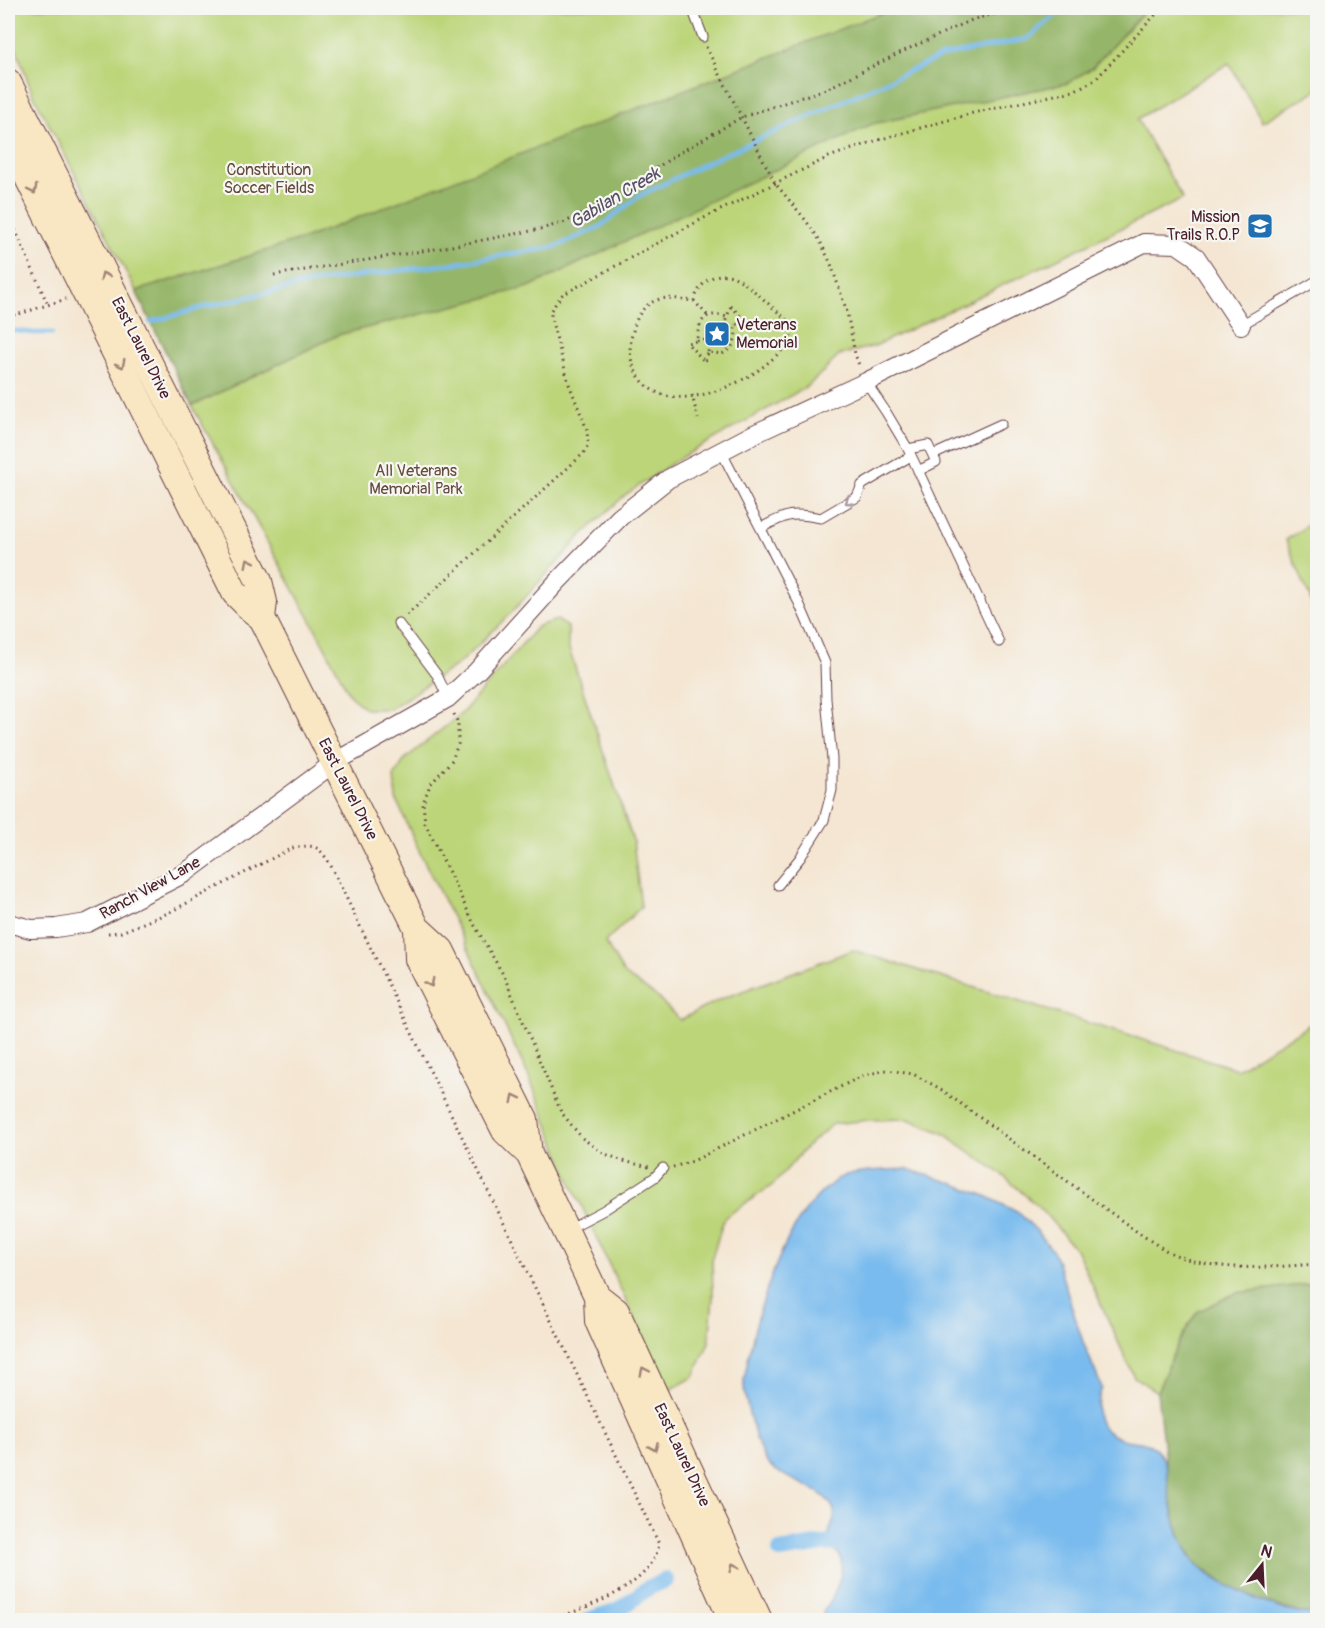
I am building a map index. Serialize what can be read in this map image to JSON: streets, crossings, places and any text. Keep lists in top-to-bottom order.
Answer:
{
  "streets": {
    "main road": ["East Laurel Drive"],
    "street": ["Ranch View Lane"]
  },
  "crossings": [
    ["East Laurel Drive", "Ranch View Lane"]
  ],
  "water": ["Gabilan Creek"],
  "parks": ["Constitution Soccer Fields", "All Veterans Memorial Park"],
  "places": {
    "school or university": ["Mission Trails R.O.P"],
    "place": ["Veterans Memorial"]
  },
  "north": "top"
}
